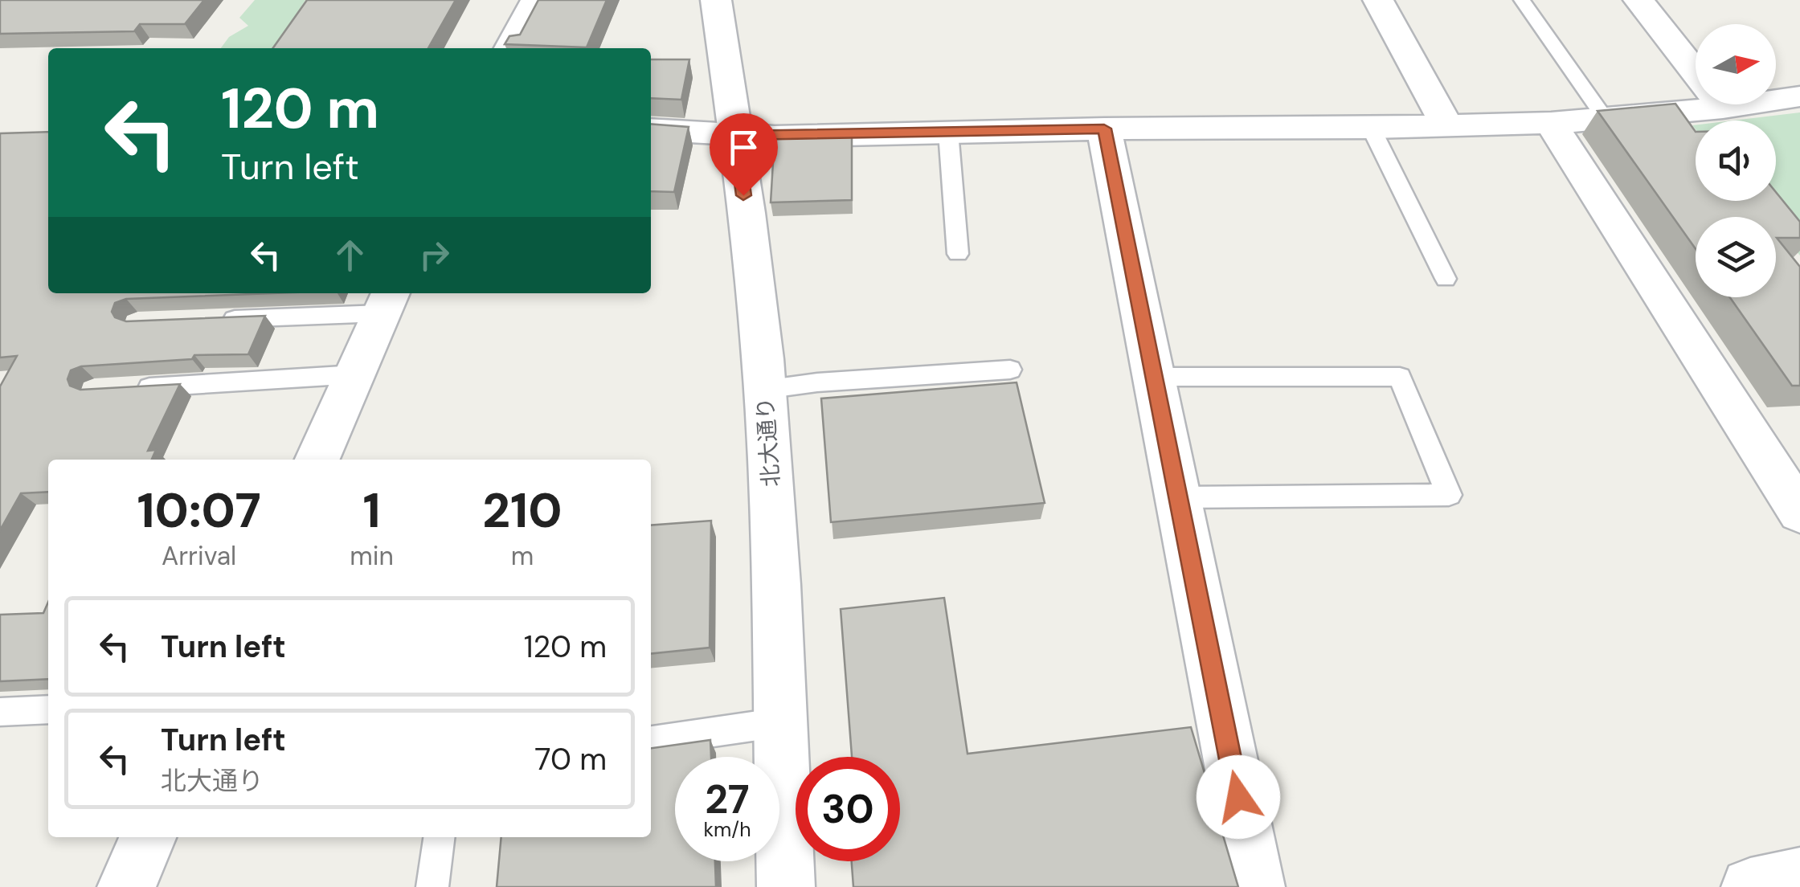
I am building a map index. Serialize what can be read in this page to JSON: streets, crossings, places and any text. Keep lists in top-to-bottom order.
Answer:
{
  "streets": {
    "street": ["北大通り"]
  },
  "north": "right",
  "page": {
    "turn": ["120 m", "Turn left"],
    "eta": [
      "10:07",
      "Arrival",
      "1",
      "min",
      "210",
      "m"
    ],
    "list": [
      {
        "name": "Turn left",
        "value": "120 m"
      },
      {
        "name": "Turn left",
        "note": "北大通り",
        "value": "70 m"
      }
    ],
    "speed": "27 km/h",
    "limit": "30"
  }
}
